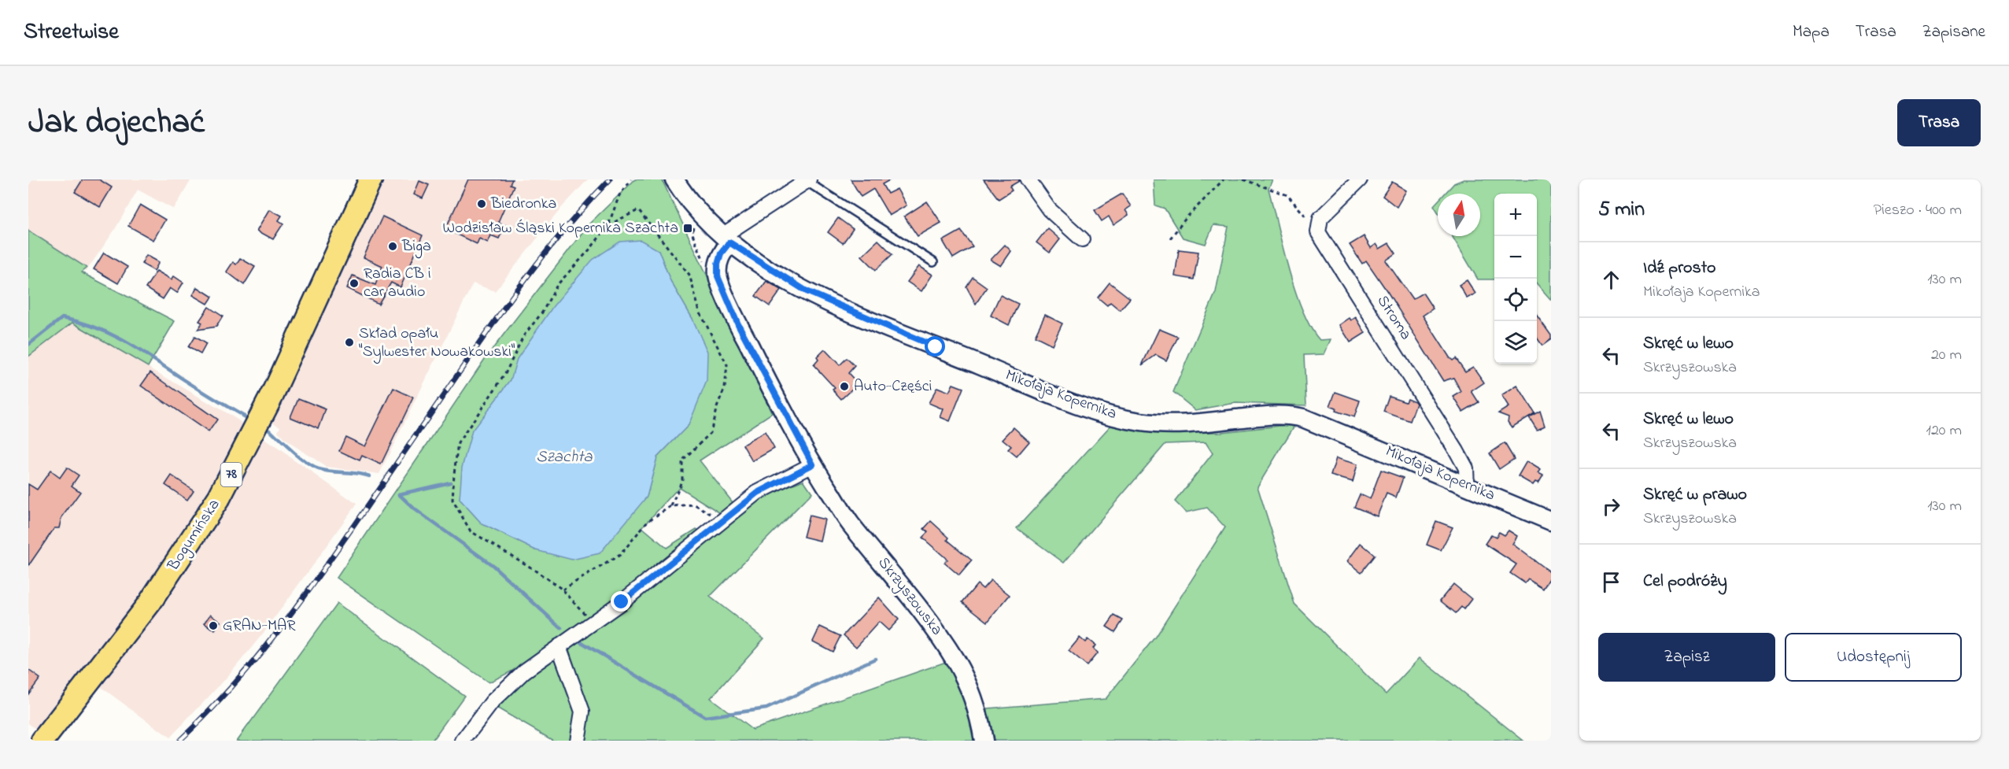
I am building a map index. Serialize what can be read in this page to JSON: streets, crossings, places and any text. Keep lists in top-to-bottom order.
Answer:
{
  "streets": {
    "main road": ["78", "Bogumińska"],
    "street": ["Stroma", "Mikołaja Kopernika", "Skrzyszowska"]
  },
  "crossings": [
    ["Stroma", "Mikołaja Kopernika"],
    ["Mikołaja Kopernika", "Skrzyszowska"]
  ],
  "water": ["Szachta"],
  "places": {
    "other": [
      "Biedronka",
      "Biga",
      "Radia CB i car audio",
      "Skład opału \"Sylwester Nowakowski\"",
      "Auto-Części",
      "GRAN-MAR"
    ],
    "transit": ["Wodzisław Śląski Kopernika Szachta"]
  },
  "north": "top",
  "page": {
    "header": "Streetwise",
    "nav": ["Mapa", "Trasa", "Zapisane"],
    "title": "Jak dojechać",
    "buttons": [
      "Trasa",
      ["Zapisz", "Udostępnij"]
    ],
    "heading": ["5 min", "Pieszo · 400 m"],
    "map_buttons": ["+", "−"],
    "list": [
      ["Idź prosto", "Mikołaja Kopernika", "130 m"],
      ["Skręć w lewo", "Skrzyszowska", "20 m"],
      ["Skręć w lewo", "Skrzyszowska", "120 m"],
      ["Skręć w prawo", "Skrzyszowska", "130 m"],
      "Cel podróży"
    ]
  }
}
